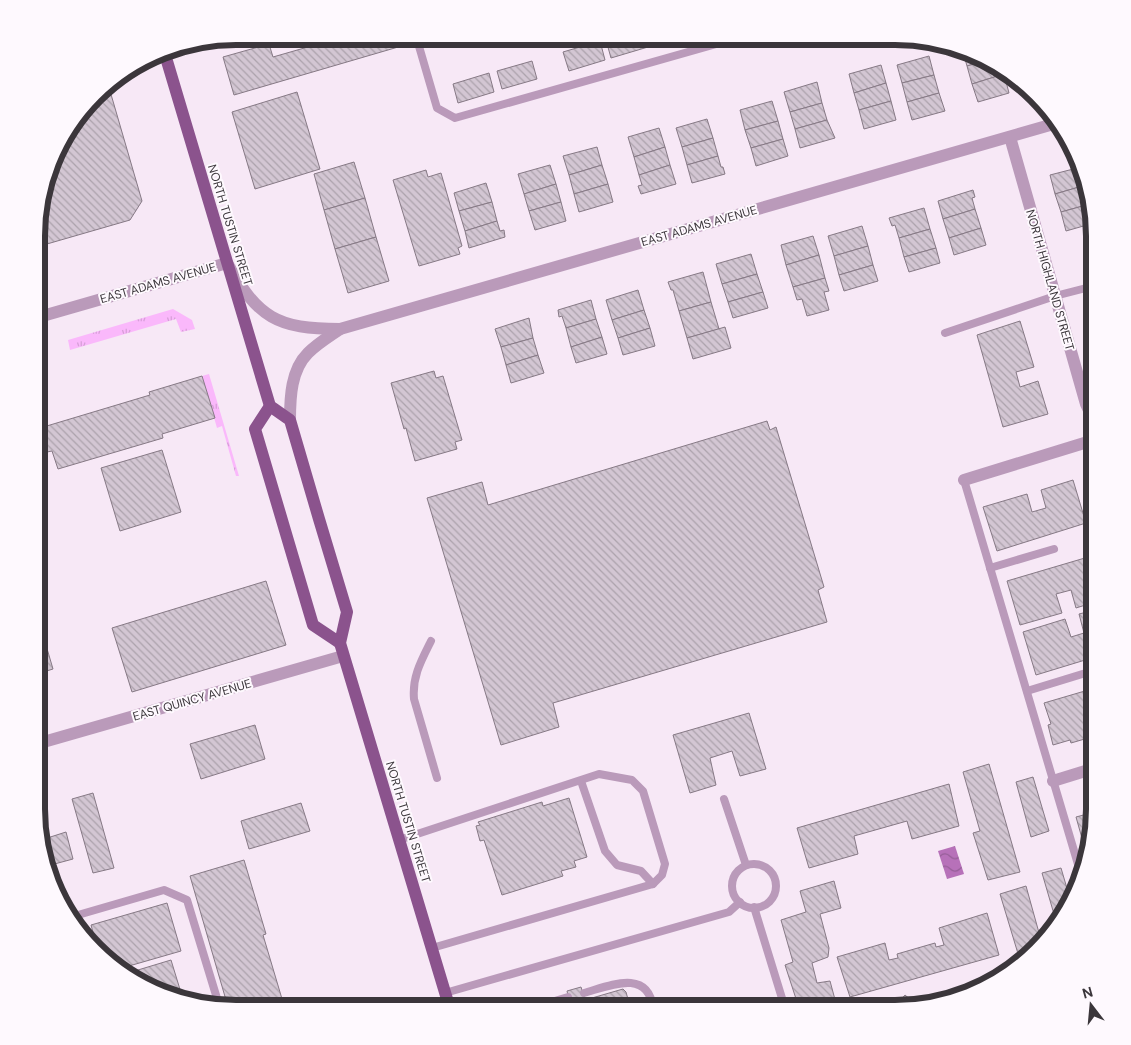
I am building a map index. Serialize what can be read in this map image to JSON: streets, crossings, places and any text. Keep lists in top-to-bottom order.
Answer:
{
  "streets": {
    "main road": ["NORTH TUSTIN STREET"],
    "street": ["EAST ADAMS AVENUE", "NORTH HIGHLAND STREET", "EAST QUINCY AVENUE"]
  },
  "crossings": [
    ["NORTH TUSTIN STREET", "EAST ADAMS AVENUE"],
    ["NORTH TUSTIN STREET", "EAST QUINCY AVENUE"],
    ["EAST ADAMS AVENUE", "NORTH HIGHLAND STREET"]
  ],
  "north": "top"
}
